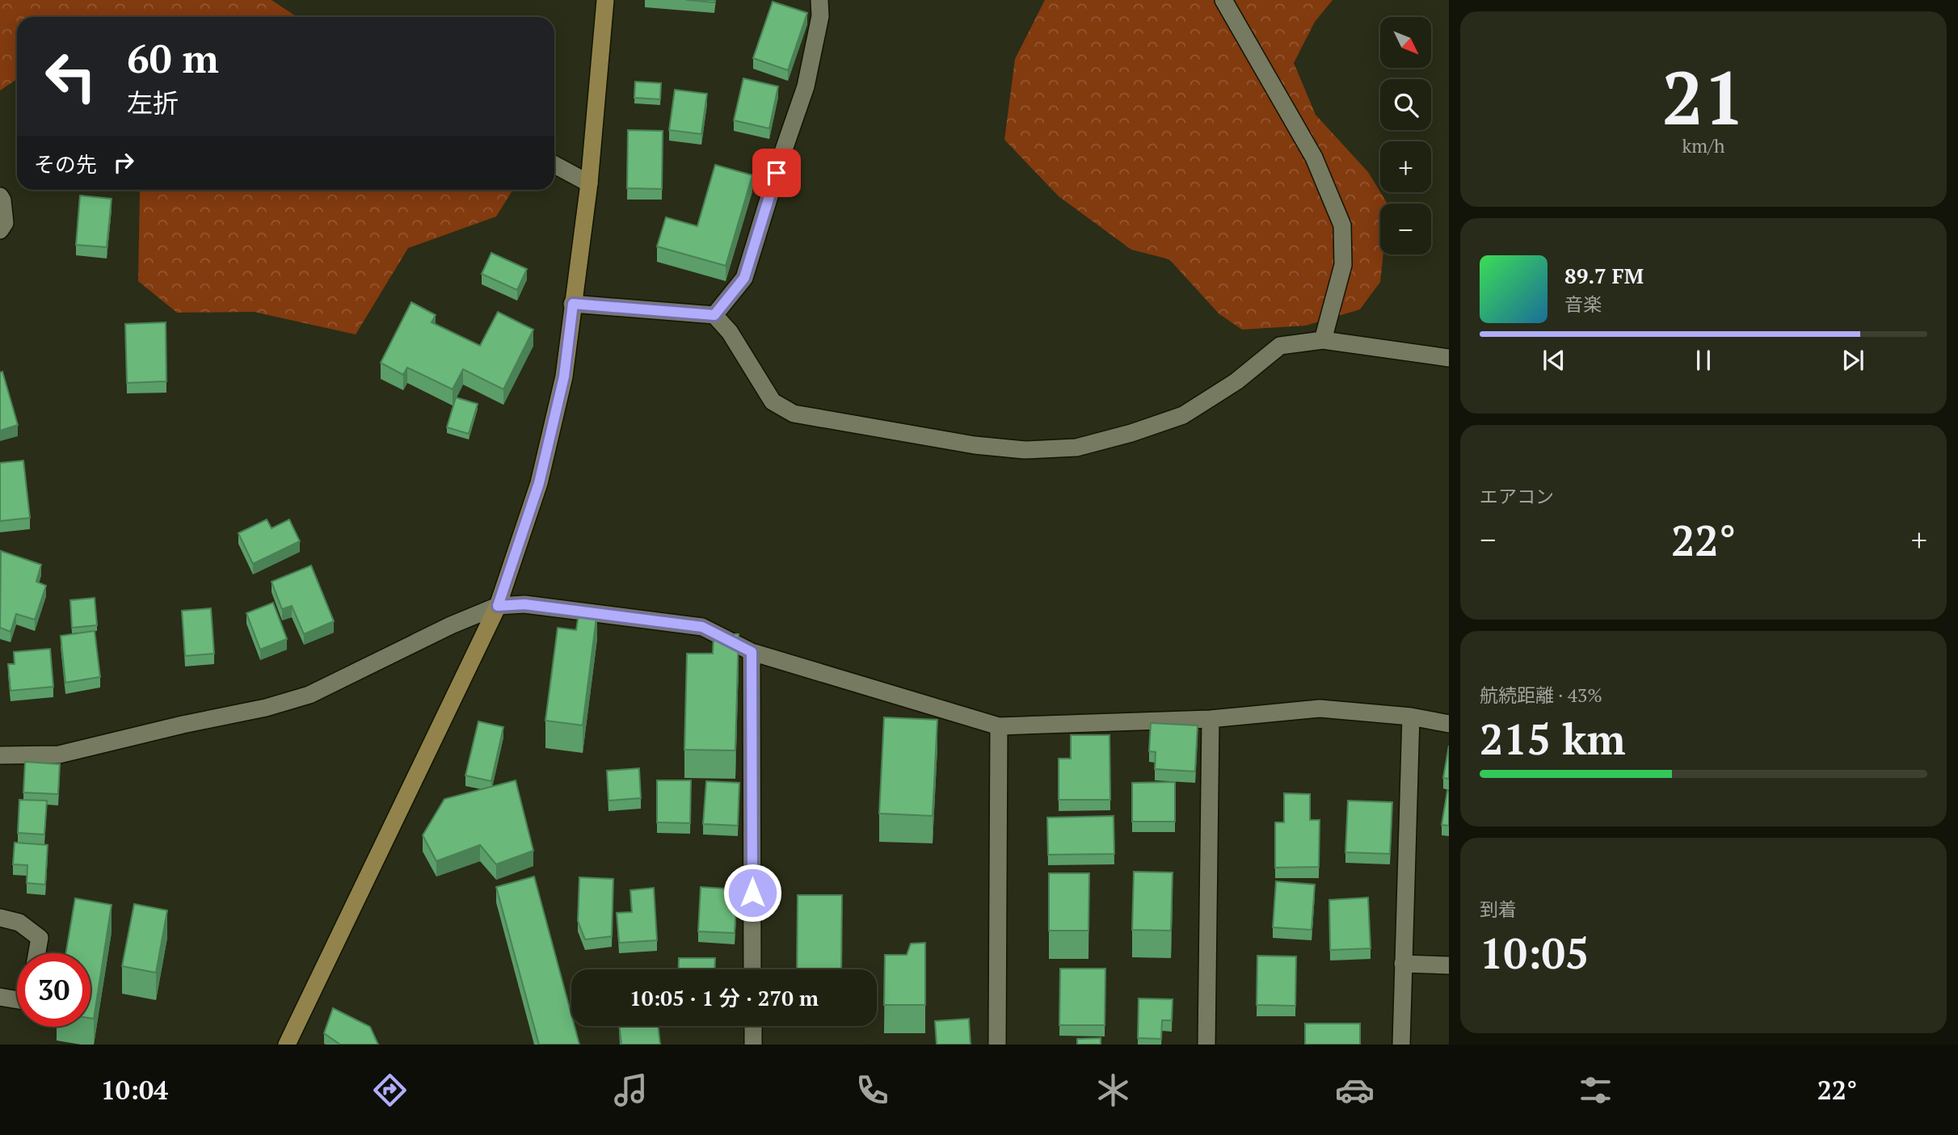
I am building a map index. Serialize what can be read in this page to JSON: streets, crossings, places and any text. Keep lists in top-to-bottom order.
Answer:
{
  "north": "bottom right",
  "page": {
    "tile": [
      ["21", "km/h"],
      "エアコン",
      ["航続距離 · 43%", "215 km"],
      ["到着", "10:05"]
    ],
    "map_buttons": ["+", "−"],
    "turn": ["60 m", "左折"],
    "then": "その先",
    "song": ["89.7 FM", "音楽"],
    "heat": ["−", "22°", "+"],
    "limit": "30",
    "trip": "10:05 · 1 分 · 270 m",
    "tabs": ["10:04", "22°"]
  }
}
